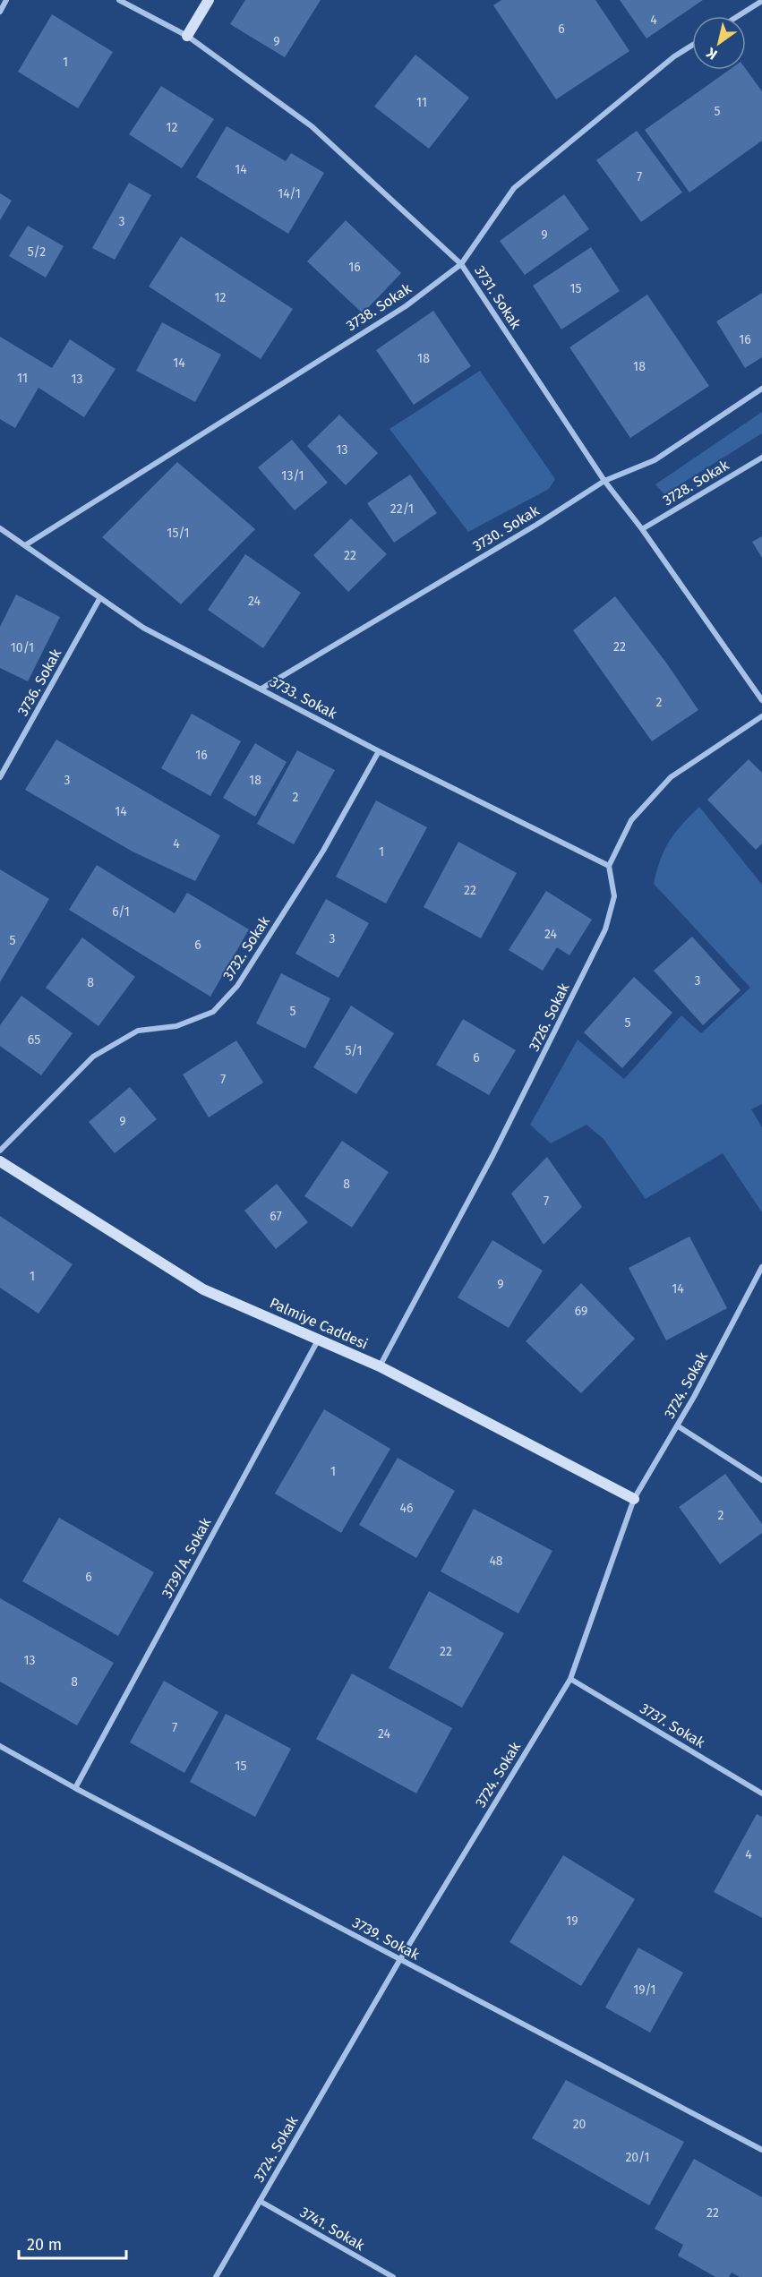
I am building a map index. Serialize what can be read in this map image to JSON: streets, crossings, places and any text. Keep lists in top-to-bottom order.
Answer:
{
  "streets": {
    "street": [
      "3731. Sokak",
      "3738. Sokak",
      "3728. Sokak",
      "3730. Sokak",
      "3736. Sokak",
      "3733. Sokak",
      "3732. Sokak",
      "3726. Sokak",
      "Palmiye Caddesi",
      "3724. Sokak",
      "3739/A. Sokak",
      "3737. Sokak",
      "3739. Sokak",
      "3741. Sokak"
    ]
  },
  "crossings": [
    ["3731. Sokak", "3738. Sokak"],
    ["3731. Sokak", "3728. Sokak"],
    ["3731. Sokak", "3730. Sokak"],
    ["3738. Sokak", "3733. Sokak"],
    ["3730. Sokak", "3733. Sokak"],
    ["3736. Sokak", "3733. Sokak"],
    ["3733. Sokak", "3732. Sokak"],
    ["3733. Sokak", "3726. Sokak"],
    ["3726. Sokak", "Palmiye Caddesi"],
    ["Palmiye Caddesi", "3724. Sokak"],
    ["Palmiye Caddesi", "3739/A. Sokak"],
    ["3724. Sokak", "3737. Sokak"],
    ["3724. Sokak", "3739. Sokak"],
    ["3724. Sokak", "3741. Sokak"],
    ["3739/A. Sokak", "3739. Sokak"]
  ],
  "house_numbers": [
    "4",
    "6",
    "9",
    "1",
    "11",
    "5",
    "12",
    "14",
    "7",
    "14/1",
    "3",
    "9",
    "5/2",
    "16",
    "15",
    "12",
    "16",
    "18",
    "14",
    "18",
    "11",
    "13",
    "13",
    "13/1",
    "22/1",
    "15/1",
    "22",
    "24",
    "22",
    "10/1",
    "2",
    "16",
    "3",
    "18",
    "2",
    "14",
    "4",
    "1",
    "22",
    "6/1",
    "24",
    "3",
    "5",
    "6",
    "3",
    "8",
    "5",
    "5",
    "65",
    "5/1",
    "6",
    "7",
    "9",
    "8",
    "7",
    "67",
    "1",
    "9",
    "14",
    "69",
    "1",
    "46",
    "2",
    "48",
    "6",
    "22",
    "13",
    "8",
    "7",
    "24",
    "15",
    "4",
    "19",
    "19/1",
    "20",
    "20/1",
    "22"
  ],
  "scale_bar": "20 m",
  "north": "bottom left"
}
